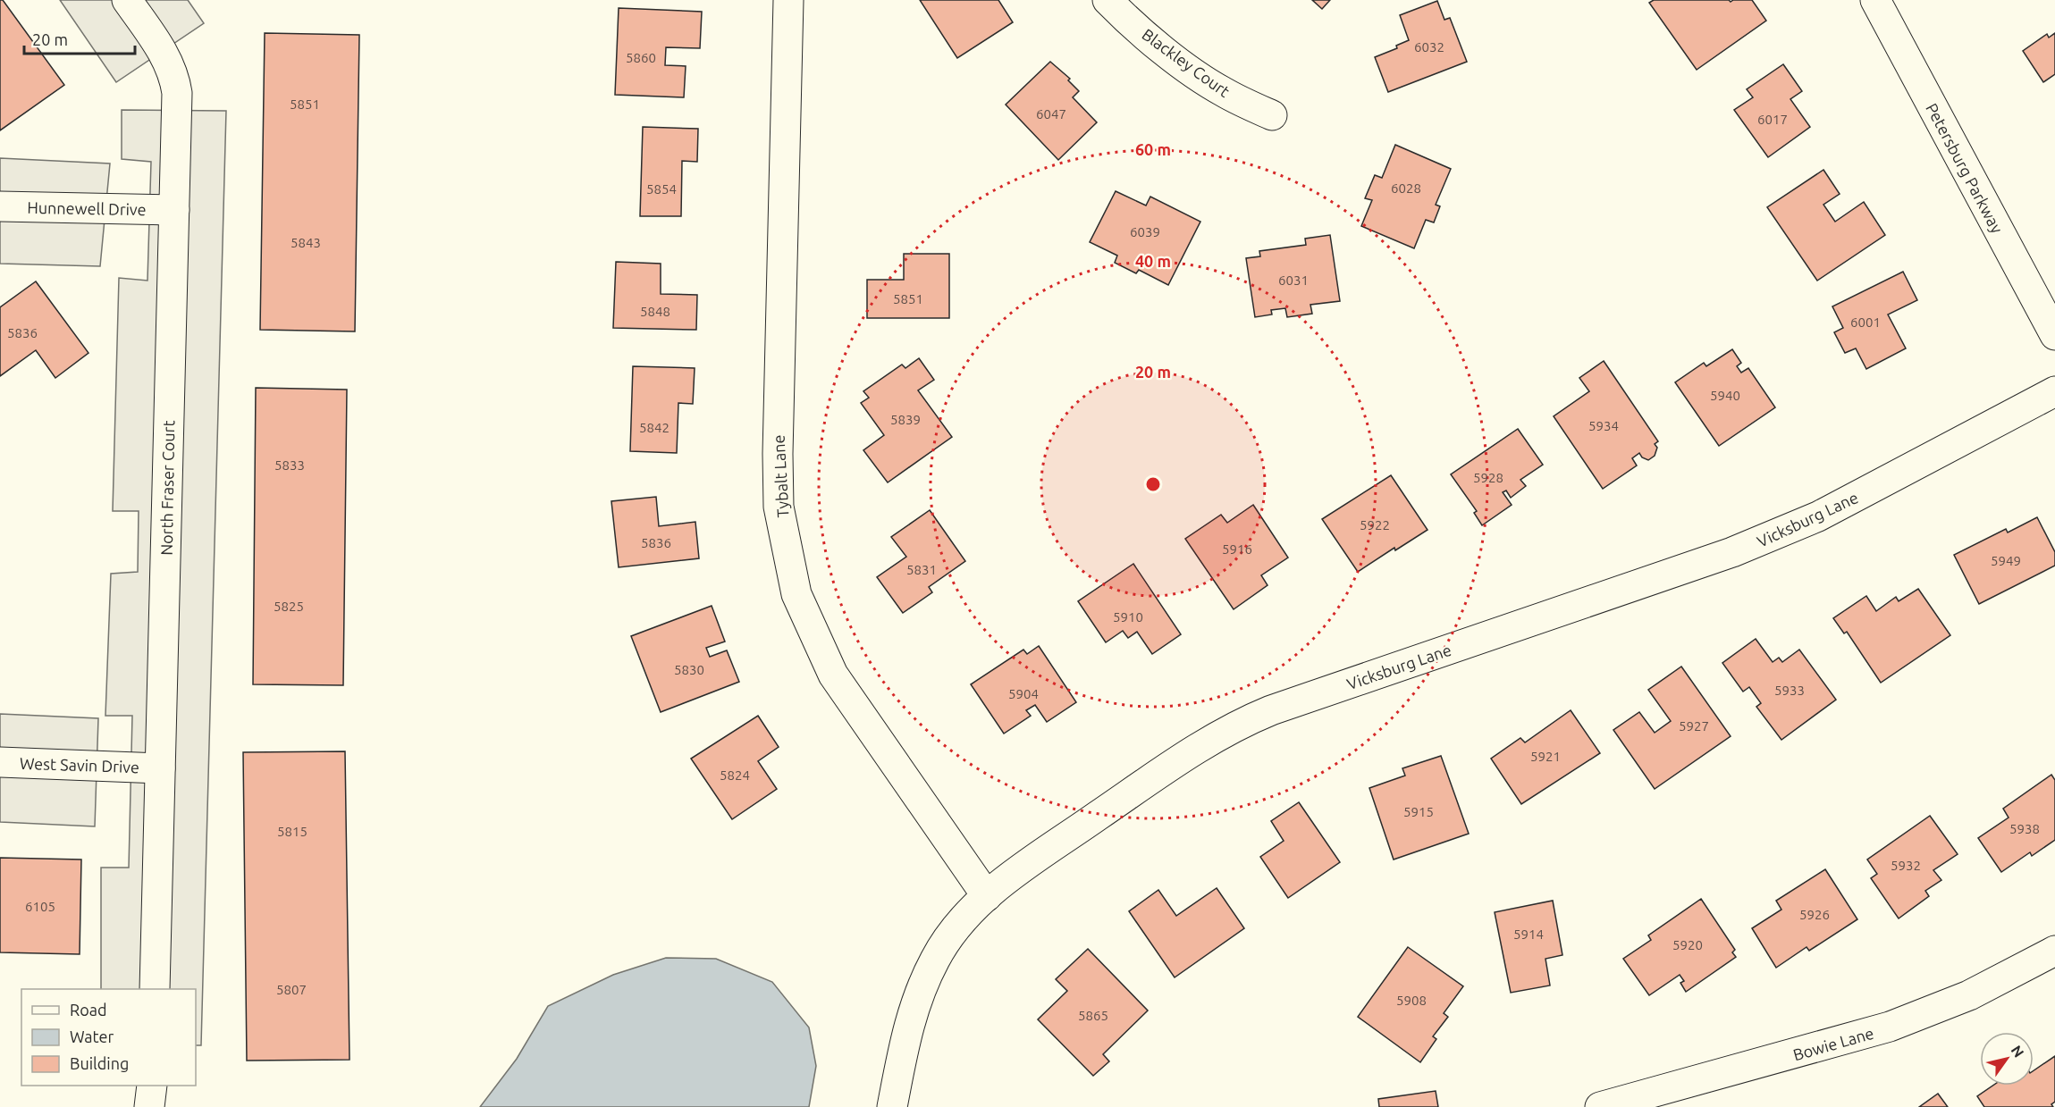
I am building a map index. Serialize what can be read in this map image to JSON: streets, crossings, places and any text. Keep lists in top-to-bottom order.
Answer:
{
  "streets": {
    "street": [
      "Blackley Court",
      "Petersburg Parkway",
      "Hunnewell Drive",
      "Tybalt Lane",
      "North Fraser Court",
      "Vicksburg Lane",
      "West Savin Drive",
      "Bowie Lane"
    ]
  },
  "crossings": [
    ["Hunnewell Drive", "North Fraser Court"],
    ["Tybalt Lane", "Vicksburg Lane"],
    ["North Fraser Court", "West Savin Drive"]
  ],
  "house_numbers": [
    "6032",
    "5860",
    "5851",
    "6047",
    "6017",
    "6028",
    "5854",
    "6039",
    "5843",
    "6031",
    "5851",
    "5848",
    "6001",
    "5836",
    "5940",
    "5839",
    "5934",
    "5842",
    "5833",
    "5928",
    "5922",
    "5836",
    "5916",
    "5949",
    "5831",
    "5825",
    "5910",
    "5830",
    "5933",
    "5904",
    "5927",
    "5921",
    "5824",
    "5915",
    "5938",
    "5815",
    "5932",
    "6105",
    "5926",
    "5914",
    "5920",
    "5807",
    "5908",
    "5865"
  ],
  "legend": ["Road", "Water", "Building"],
  "scale_bar": "20 m",
  "north": "top right",
  "rings": ["60 m", "40 m", "20 m"]
}
